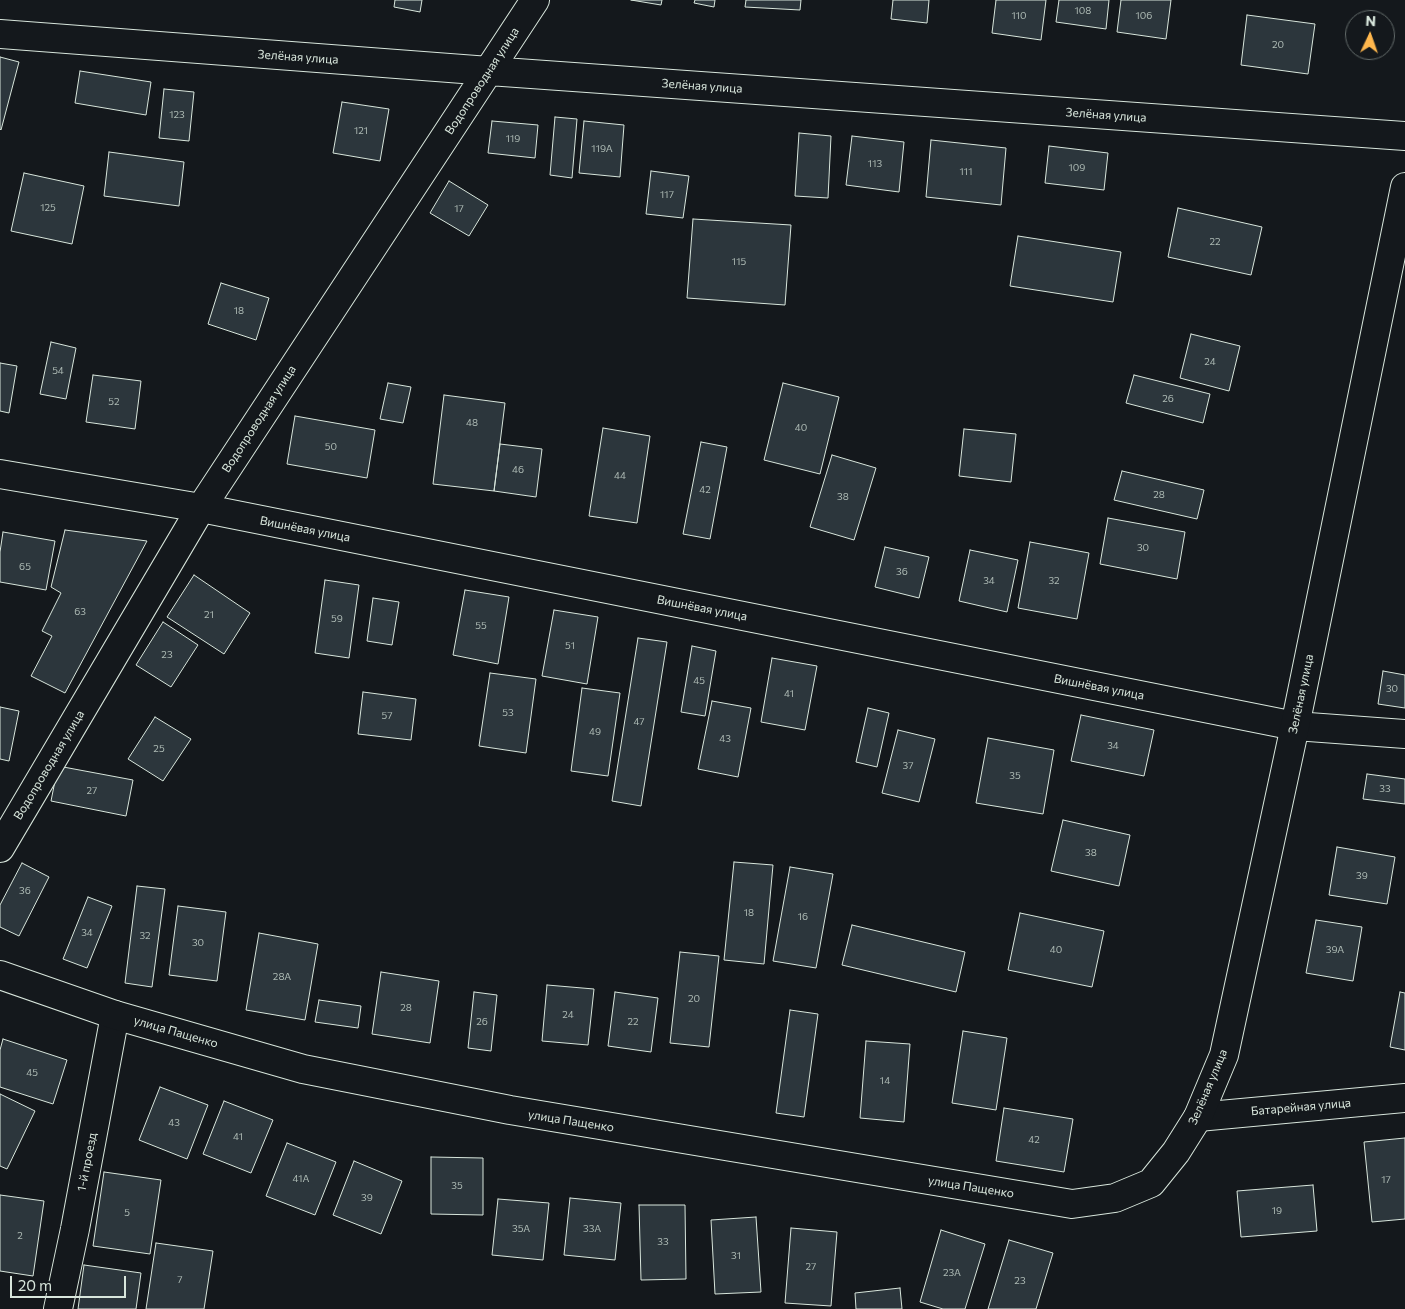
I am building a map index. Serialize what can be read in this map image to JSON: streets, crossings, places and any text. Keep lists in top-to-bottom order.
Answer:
{
  "streets": {
    "street": [
      "Зелёная улица",
      "Водопроводная улица",
      "Вишнёвая улица",
      "улица Пащенко",
      "Батарейная улица",
      "1-й проезд"
    ]
  },
  "crossings": [
    ["Зелёная улица", "Водопроводная улица"],
    ["Зелёная улица", "Вишнёвая улица"],
    ["Зелёная улица", "улица Пащенко"],
    ["Зелёная улица", "Батарейная улица"],
    ["Водопроводная улица", "Вишнёвая улица"],
    ["улица Пащенко", "1-й проезд"]
  ],
  "house_numbers": [
    "108",
    "110",
    "106",
    "20",
    "123",
    "121",
    "119",
    "119А",
    "113",
    "109",
    "111",
    "117",
    "125",
    "17",
    "22",
    "115",
    "18",
    "24",
    "54",
    "26",
    "52",
    "48",
    "40",
    "50",
    "46",
    "44",
    "42",
    "28",
    "38",
    "30",
    "65",
    "36",
    "34",
    "32",
    "63",
    "21",
    "59",
    "55",
    "51",
    "23",
    "45",
    "30",
    "41",
    "53",
    "57",
    "47",
    "49",
    "43",
    "34",
    "25",
    "37",
    "35",
    "33",
    "27",
    "38",
    "39",
    "36",
    "18",
    "16",
    "34",
    "32",
    "30",
    "40",
    "39А",
    "28А",
    "20",
    "28",
    "24",
    "26",
    "22",
    "45",
    "14",
    "43",
    "41",
    "42",
    "41А",
    "17",
    "35",
    "39",
    "19",
    "5",
    "35А",
    "33А",
    "2",
    "33",
    "31",
    "27",
    "23А",
    "7",
    "23"
  ],
  "scale_bar": "20 m",
  "north": "top"
}
